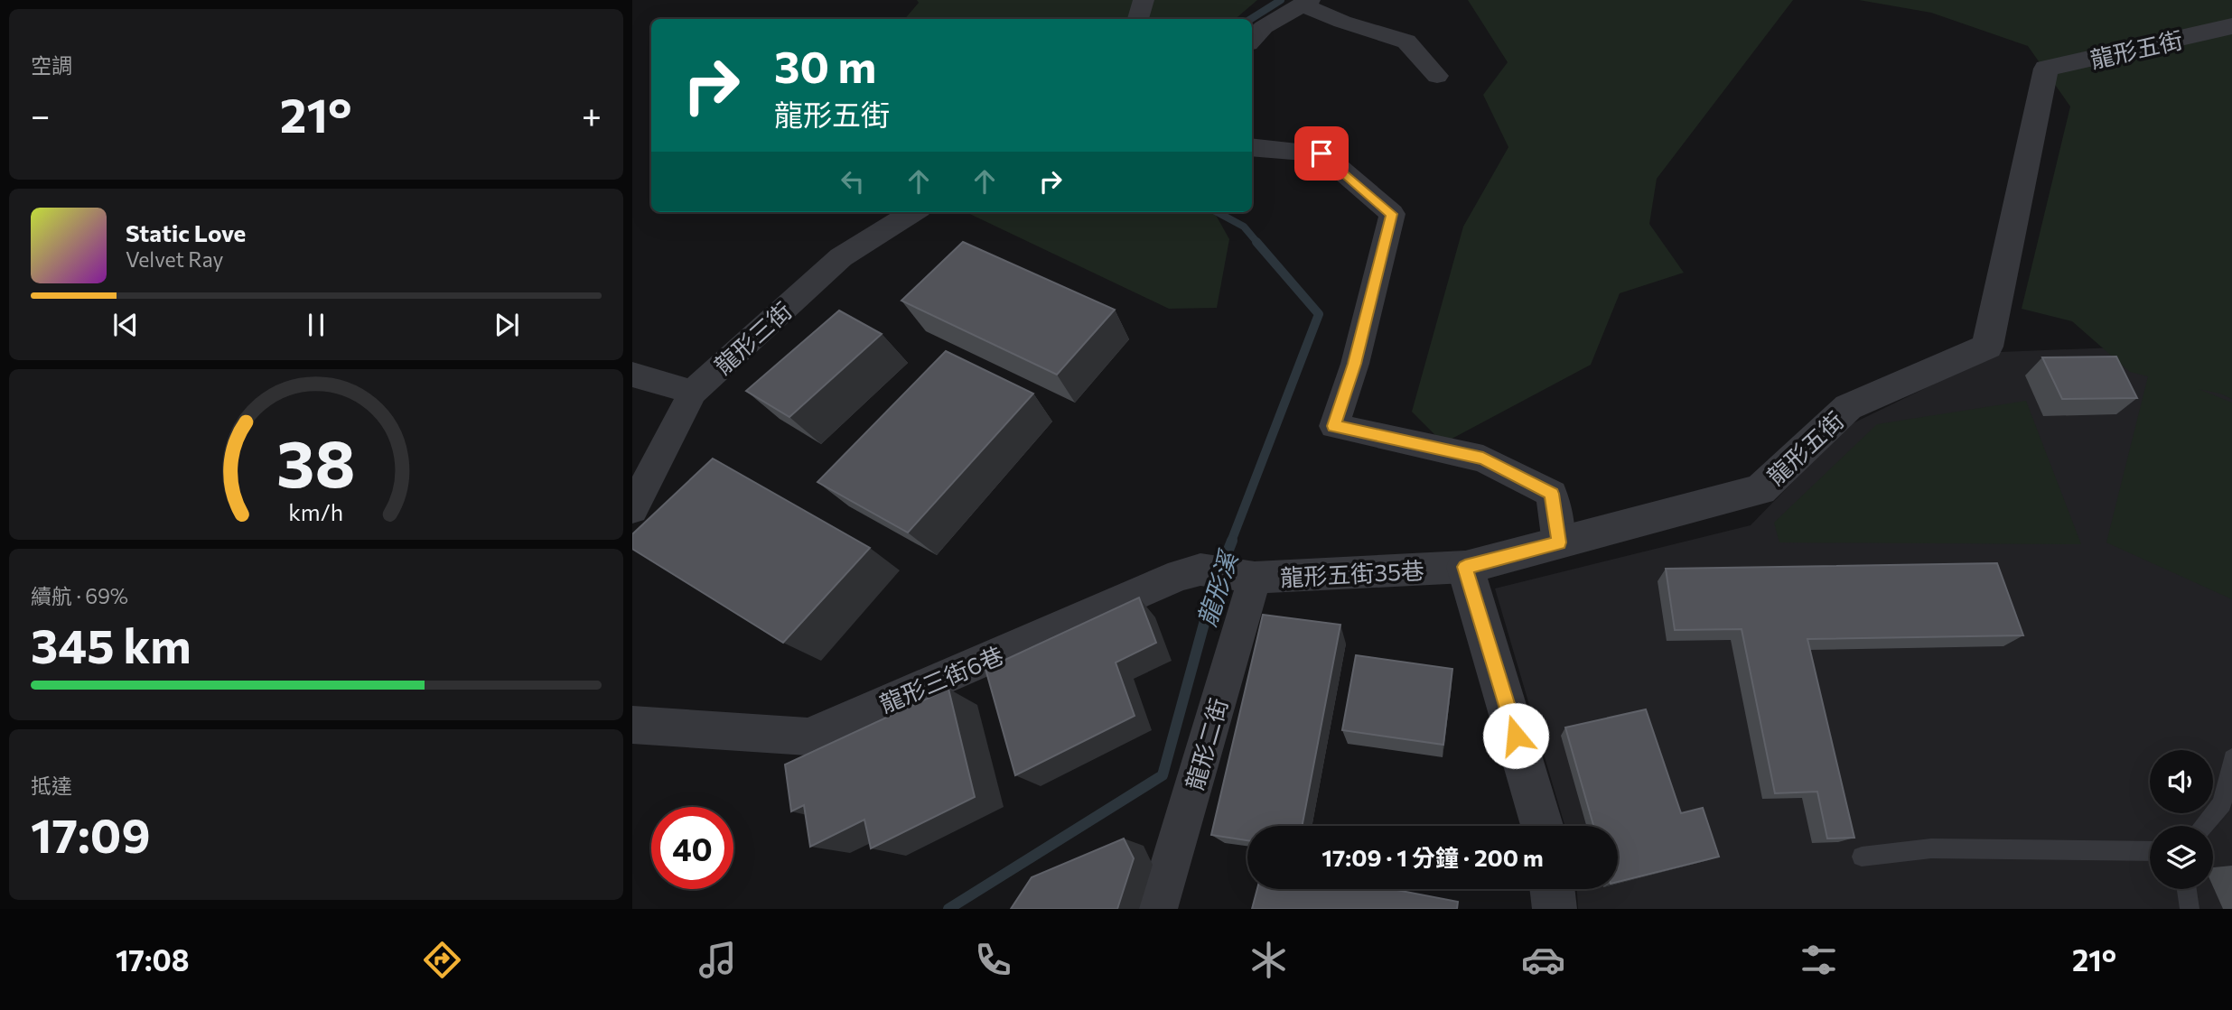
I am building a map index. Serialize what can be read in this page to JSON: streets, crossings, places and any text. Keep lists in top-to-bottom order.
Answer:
{
  "streets": {
    "street": [
      "龍形五街",
      "龍形三街",
      "龍形五街35巷",
      "龍形三街6巷",
      "龍形二街"
    ]
  },
  "crossings": [
    ["龍形五街", "龍形五街35巷"],
    ["龍形五街35巷", "龍形三街6巷"],
    ["龍形五街35巷", "龍形二街"],
    ["龍形三街6巷", "龍形二街"]
  ],
  "water": ["龍形溪"],
  "page": {
    "tile": [
      "空調",
      ["續航 · 69%", "345 km"],
      ["抵達", "17:09"]
    ],
    "turn": ["30 m", "龍形五街"],
    "heat": ["−", "21°", "+"],
    "song": ["Static Love", "Velvet Ray"],
    "limit": "40",
    "trip": "17:09 · 1 分鐘 · 200 m",
    "tabs": ["17:08", "21°"],
    "gauge": ["38", "km/h"]
  }
}
